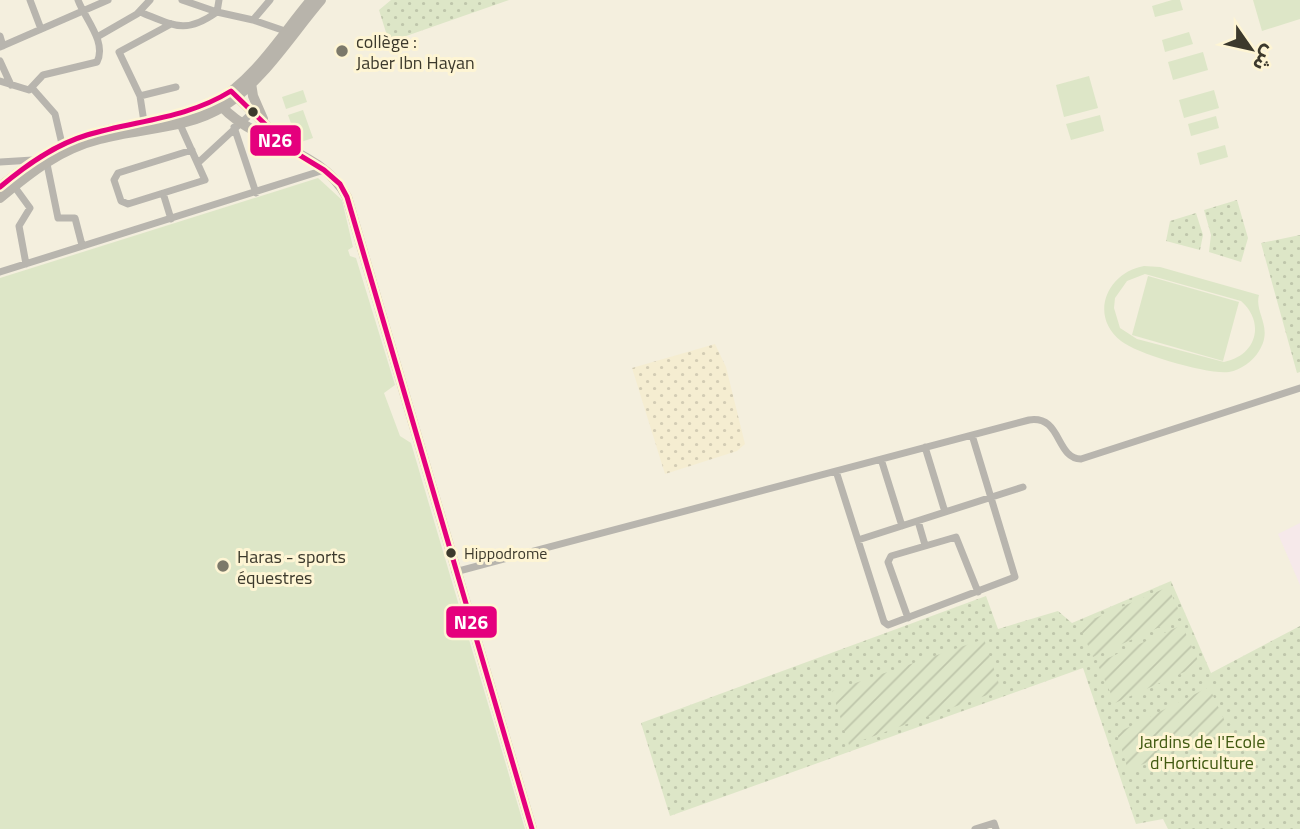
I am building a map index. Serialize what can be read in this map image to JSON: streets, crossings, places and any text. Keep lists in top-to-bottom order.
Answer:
{
  "parks": ["Jardins de I'Ecole d'Horticulture"],
  "places": ["collège : Jaber Ibn Hayan", "Hippodrome", "Haras - sports équestres"],
  "lines": ["transit line N26"],
  "north": "bottom right"
}
